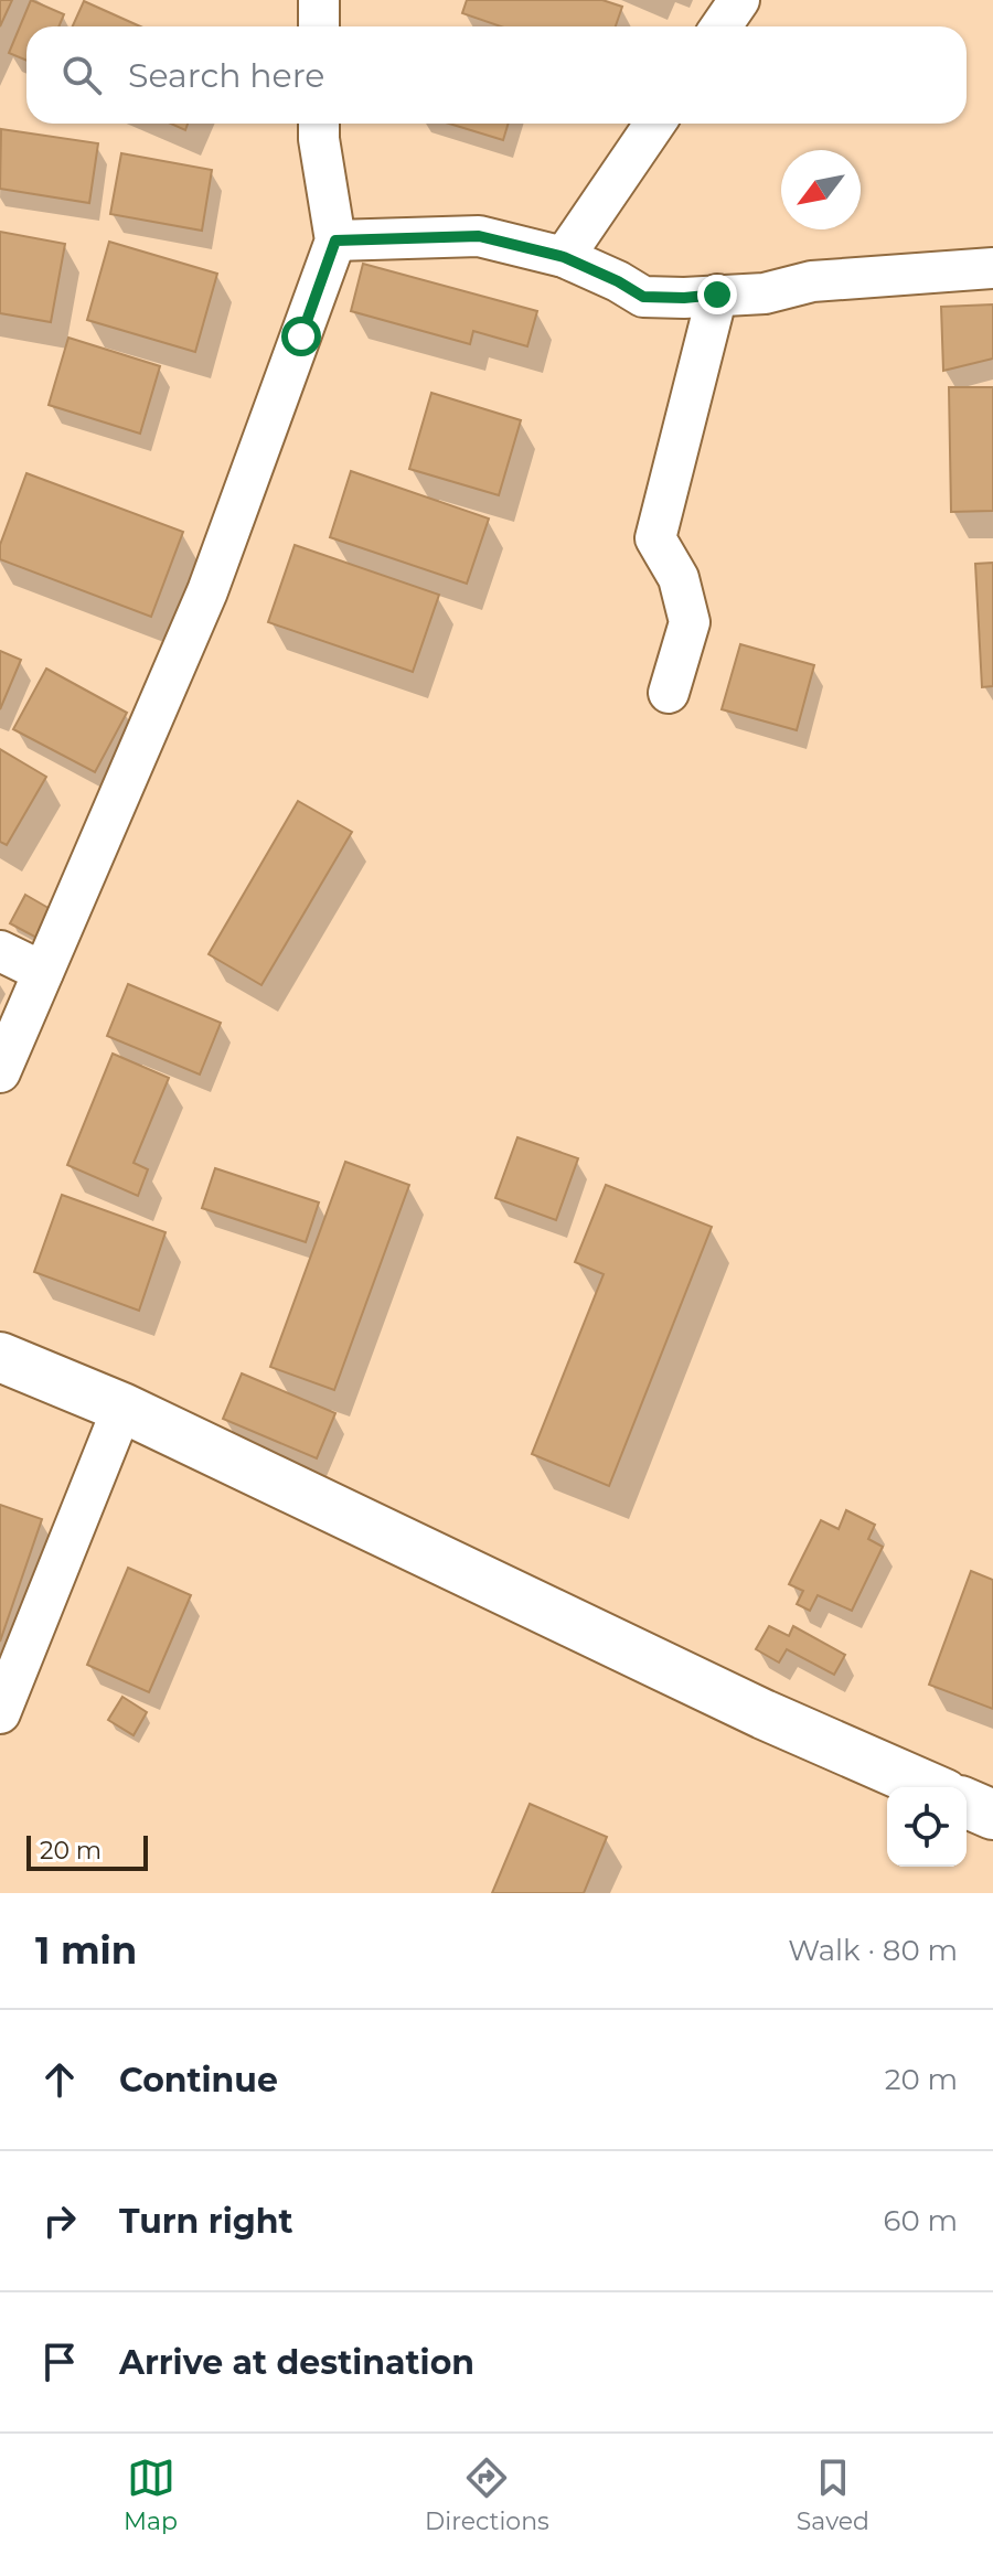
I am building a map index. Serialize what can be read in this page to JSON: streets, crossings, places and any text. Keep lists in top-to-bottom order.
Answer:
{
  "scale_bar": "20 m",
  "north": "bottom left",
  "page": {
    "search": "Search here",
    "scale": "20 m",
    "heading": ["1 min", "Walk · 80 m"],
    "list": [
      ["Continue", "20 m"],
      ["Turn right", "60 m"],
      "Arrive at destination"
    ],
    "nav": ["Map", "Directions", "Saved"]
  }
}
